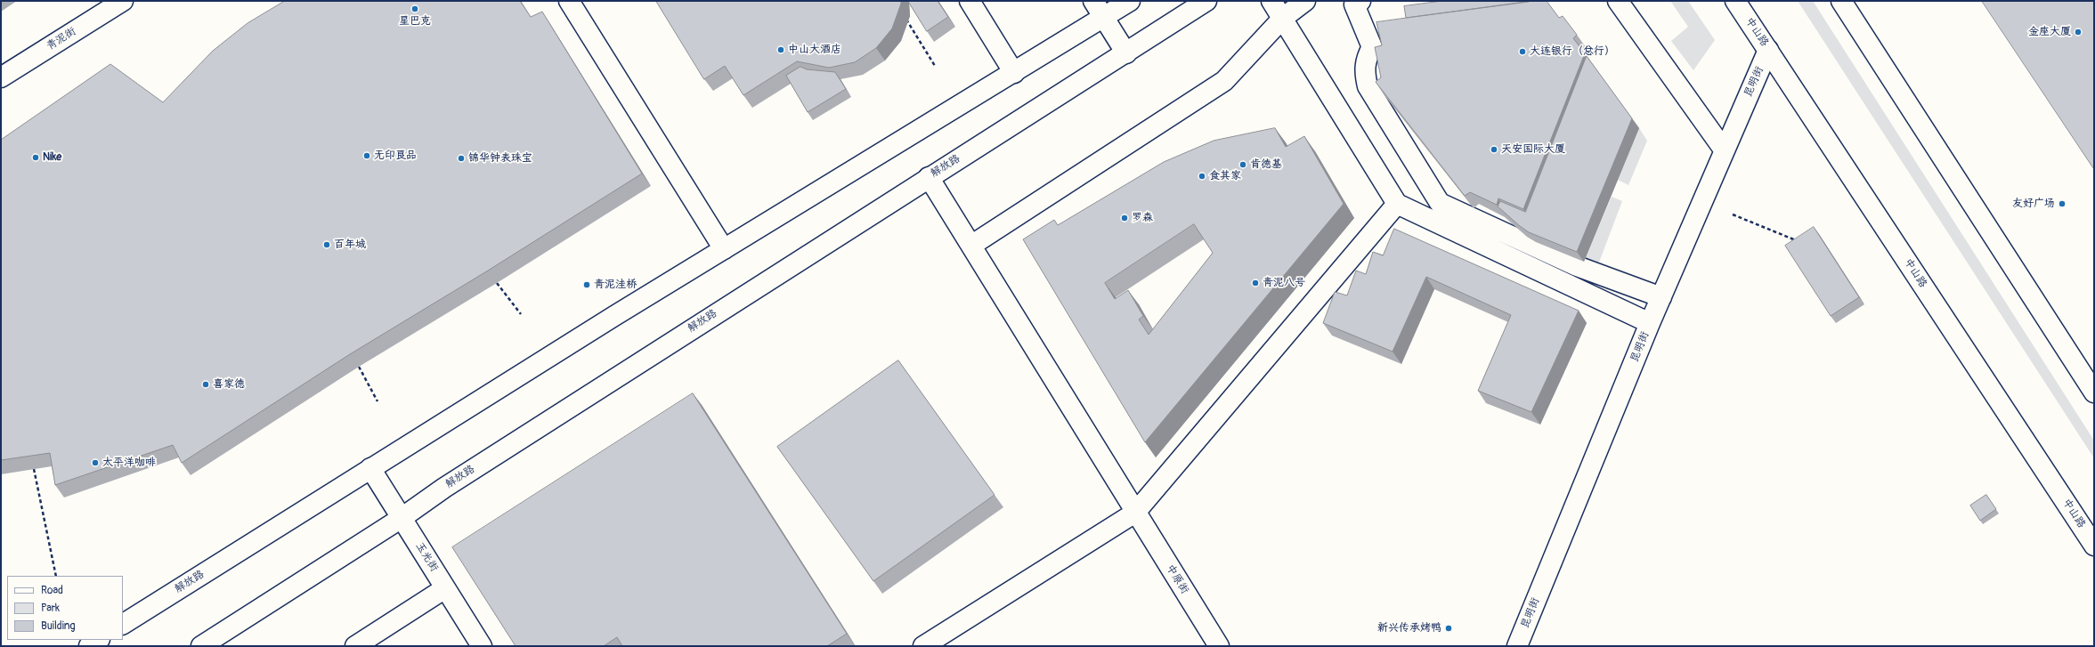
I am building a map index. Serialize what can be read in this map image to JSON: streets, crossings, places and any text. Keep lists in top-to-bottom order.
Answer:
{
  "streets": {
    "main road": [
      "中山路",
      "青泥街",
      "昆明街",
      "解放路",
      "玉光街",
      "中原街"
    ]
  },
  "crossings": [
    ["中山路", "昆明街"],
    ["解放路", "玉光街"],
    ["解放路", "中原街"]
  ],
  "places": [
    "星巴克",
    "金座大厦",
    "中山大酒店",
    "大连银行（总行）",
    "天安国际大厦",
    "无印良品",
    "Nike",
    "锦华钟表珠宝",
    "肯德基",
    "食其家",
    "友好广场",
    "罗森",
    "百年城",
    "青泥八号",
    "青泥洼桥",
    "喜家德",
    "太平洋咖啡",
    "新兴传承烤鸭"
  ],
  "legend": ["Road", "Park", "Building"]
}
